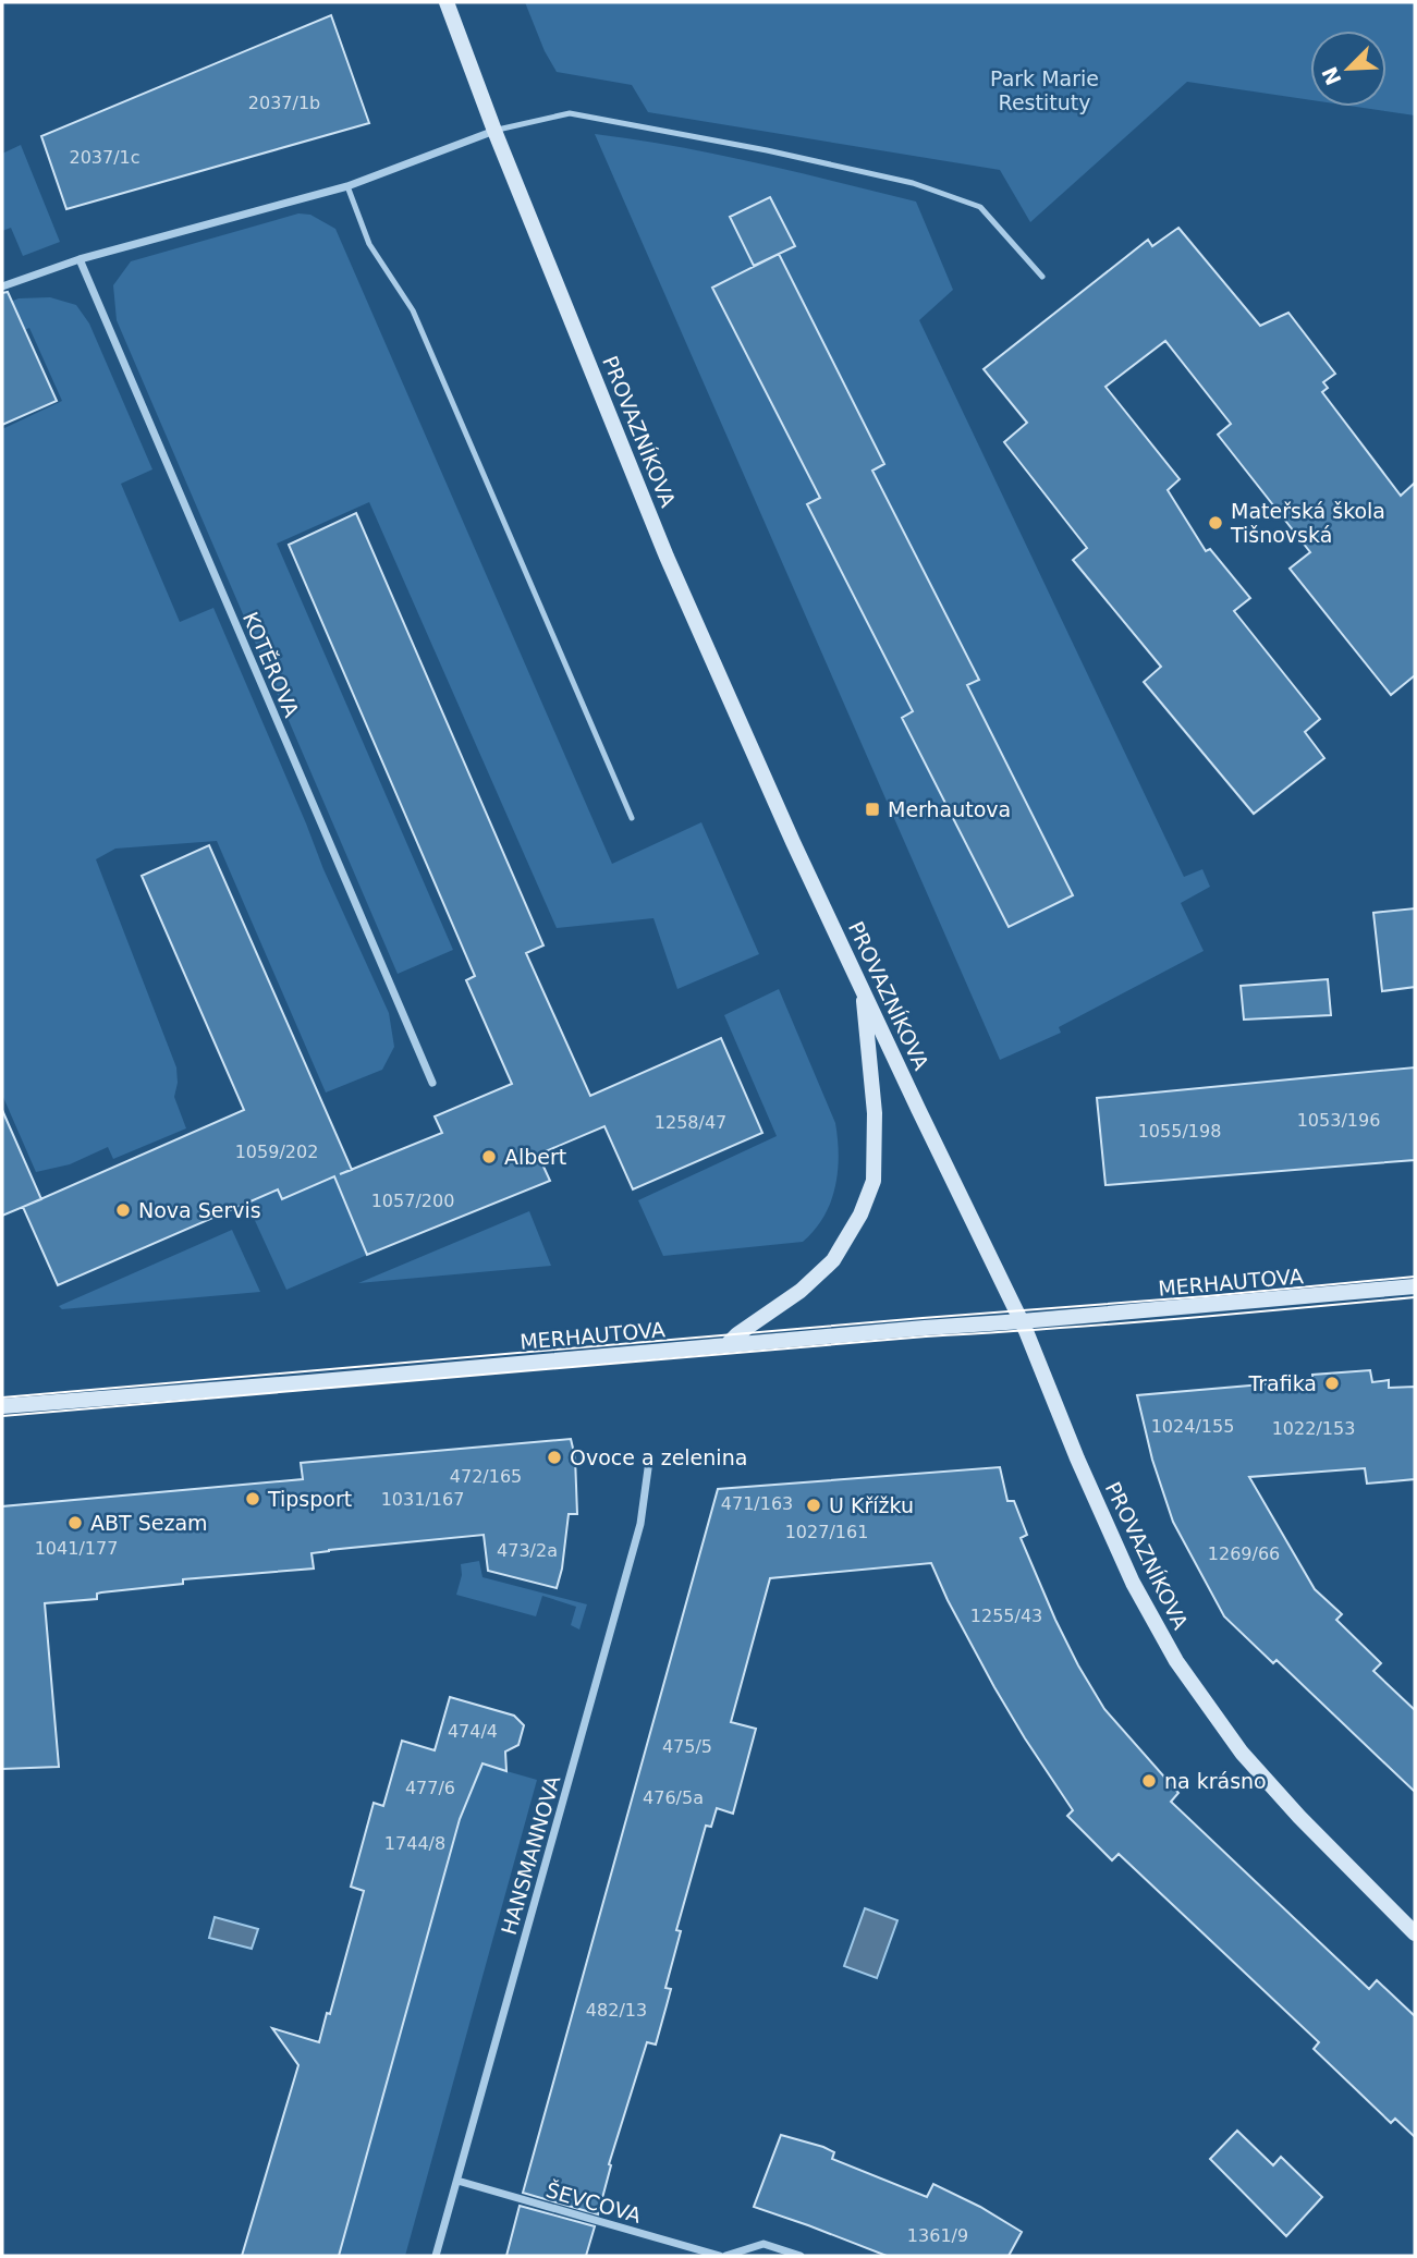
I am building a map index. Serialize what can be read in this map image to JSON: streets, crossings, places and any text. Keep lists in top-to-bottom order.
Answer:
{
  "streets": {
    "main road": ["PROVAZNÍKOVA", "MERHAUTOVA"],
    "street": ["KOTĚROVA", "HANSMANNOVA", "ŠEVCOVA"]
  },
  "crossings": [
    ["PROVAZNÍKOVA", "MERHAUTOVA"],
    ["HANSMANNOVA", "ŠEVCOVA"]
  ],
  "parks": ["Park Marie Restituty"],
  "places": {
    "other": [
      "Mateřská škola Tišnovská",
      "Albert",
      "Nova Servis",
      "Trafika",
      "Ovoce a zelenina",
      "Tipsport",
      "U Křížku",
      "ABT Sezam",
      "na krásno"
    ],
    "transit": ["Merhautova"]
  },
  "house_numbers": [
    "2037/1b",
    "2037/1c",
    "1053/196",
    "1258/47",
    "1055/198",
    "1059/202",
    "1057/200",
    "1024/155",
    "1022/153",
    "472/165",
    "1031/167",
    "471/163",
    "1027/161",
    "1041/177",
    "473/2a",
    "1269/66",
    "1255/43",
    "474/4",
    "475/5",
    "477/6",
    "476/5a",
    "1744/8",
    "482/13",
    "1361/9"
  ],
  "north": "bottom left"
}
